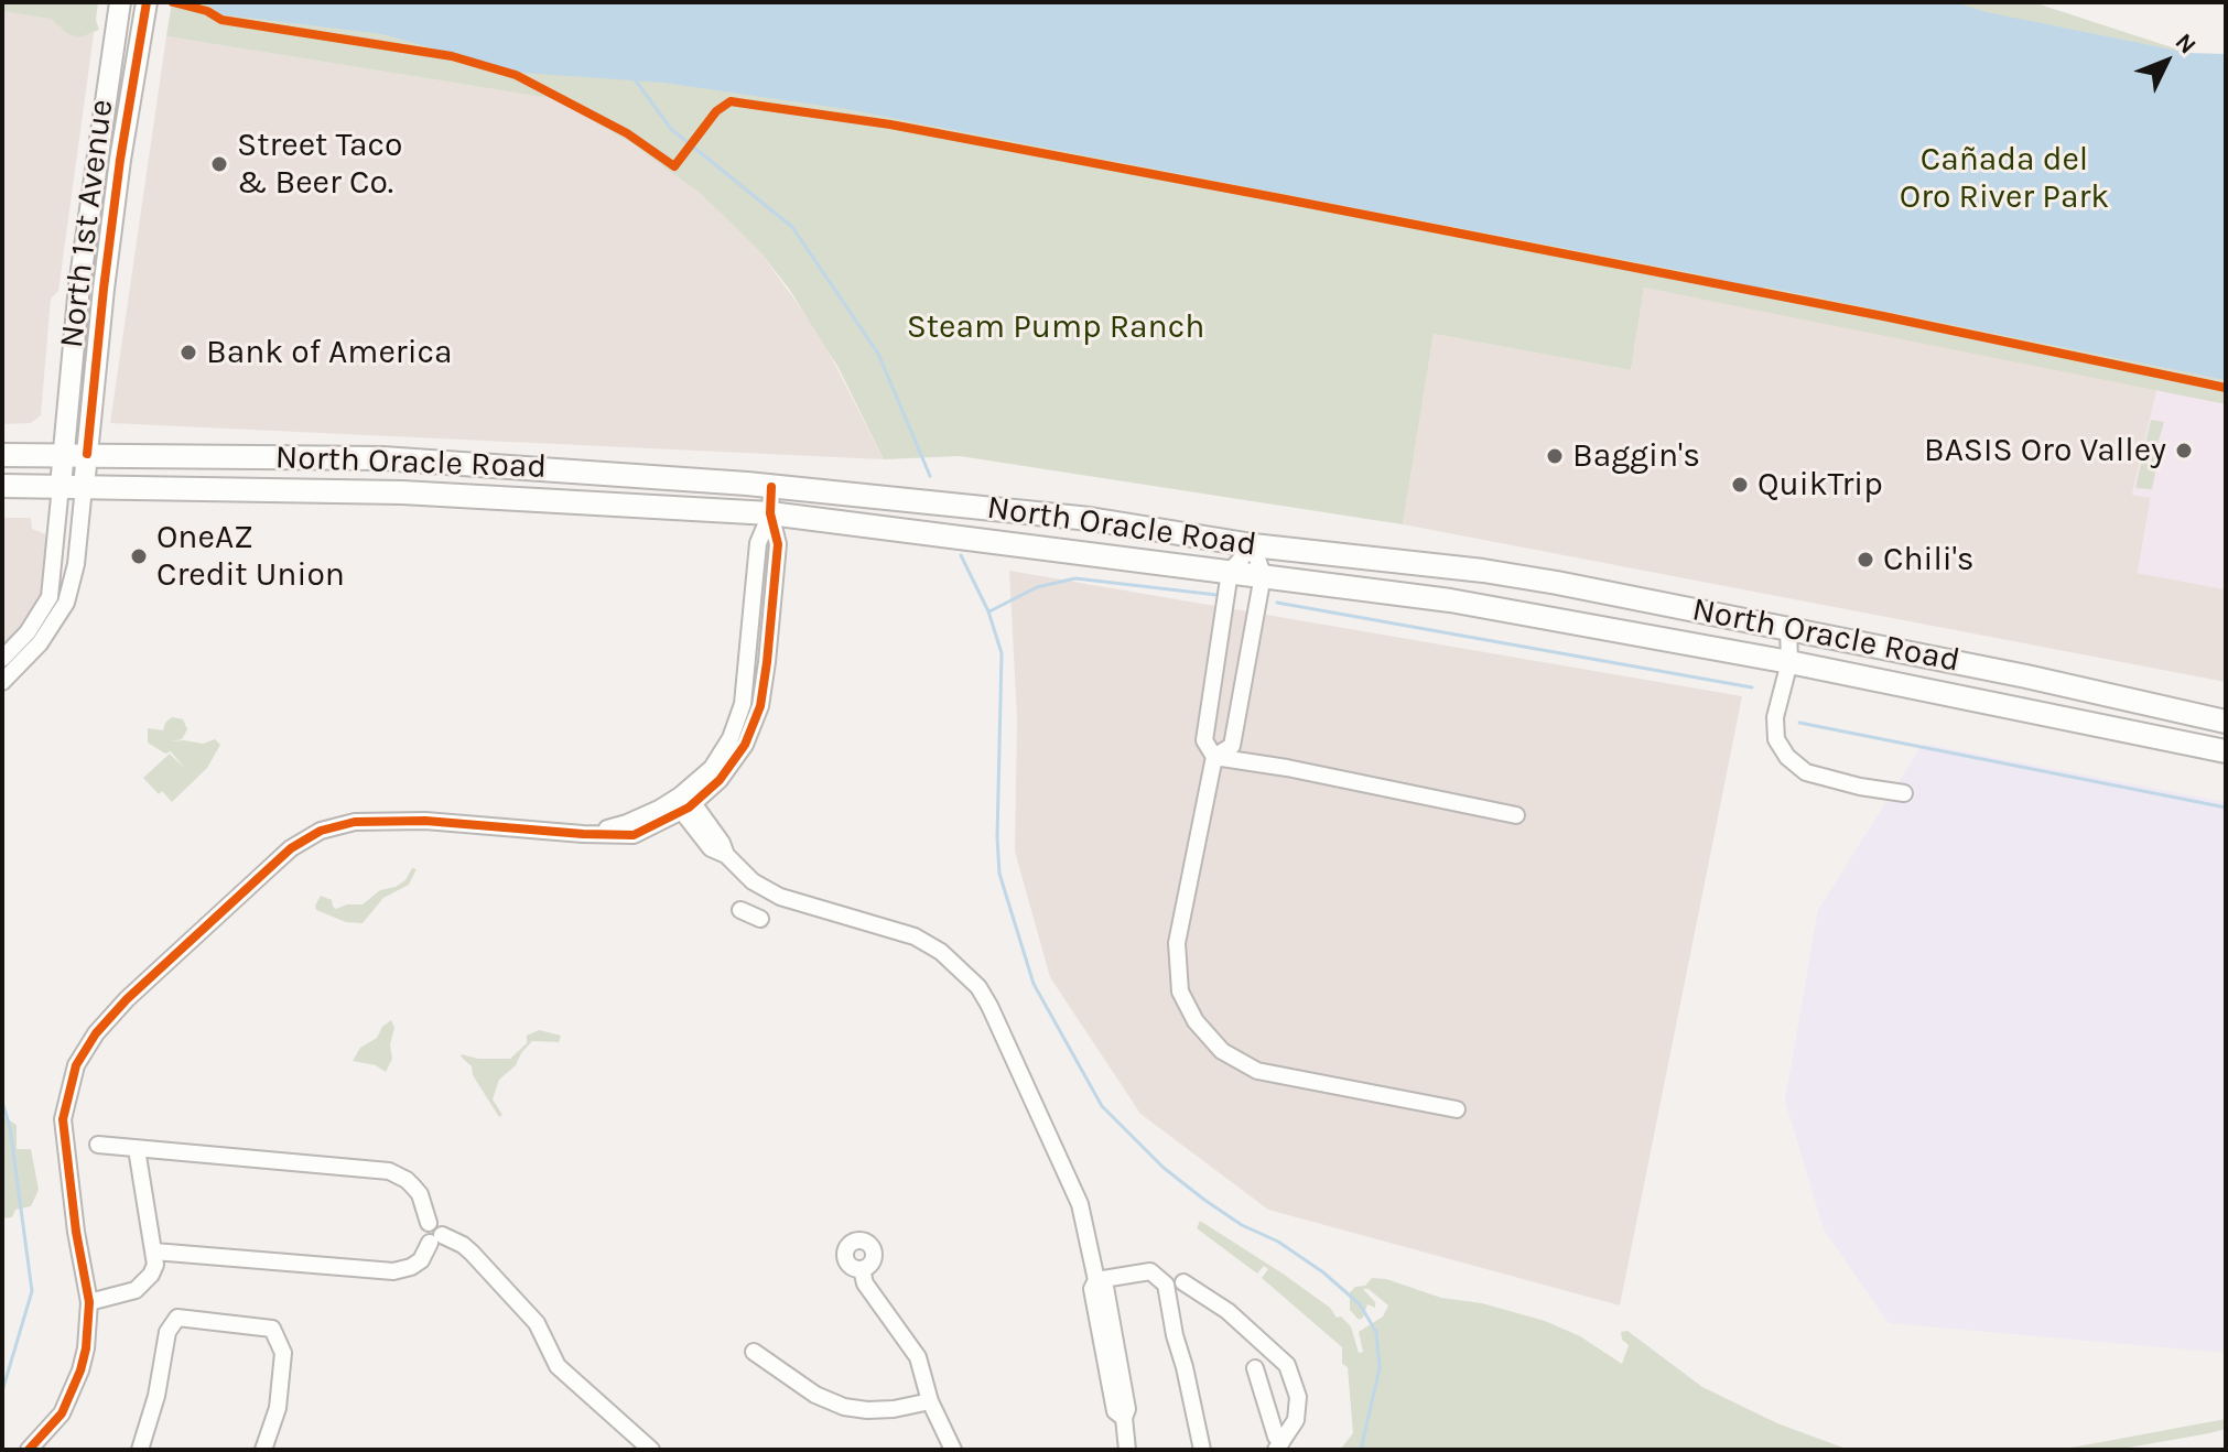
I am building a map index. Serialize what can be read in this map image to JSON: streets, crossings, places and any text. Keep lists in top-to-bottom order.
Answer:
{
  "streets": {
    "highway": ["North Oracle Road"],
    "main road": ["North 1st Avenue"]
  },
  "crossings": [
    ["North 1st Avenue", "North Oracle Road"]
  ],
  "parks": ["Cañada del Oro River Park", "Steam Pump Ranch"],
  "places": [
    "Street Taco & Beer Co.",
    "Bank of America",
    "BASIS Oro Valley",
    "Baggin's",
    "QuikTrip",
    "OneAZ Credit Union",
    "Chili's"
  ],
  "north": "top right"
}
